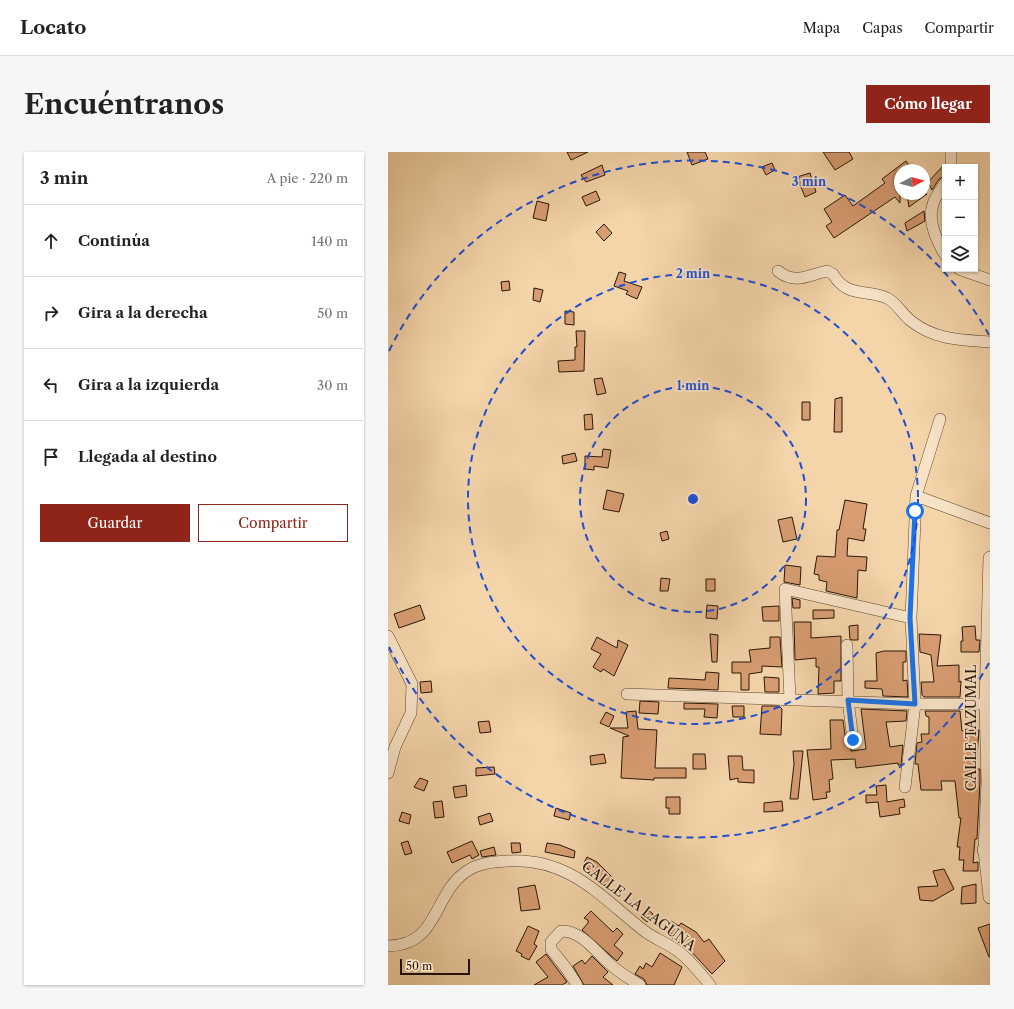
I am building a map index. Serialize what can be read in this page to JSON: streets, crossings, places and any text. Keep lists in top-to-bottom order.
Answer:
{
  "streets": {
    "street": ["CALLE TAZUMAL", "CALLE LA LAGUNA"]
  },
  "scale_bar": "50 m",
  "north": "right",
  "page": {
    "header": "Locato",
    "nav": ["Mapa", "Capas", "Compartir"],
    "buttons": [
      "Cómo llegar",
      ["Guardar", "Compartir"]
    ],
    "title": "Encuéntranos",
    "heading": ["3 min", "A pie · 220 m"],
    "map_buttons": ["+", "−"],
    "list": [
      ["Continúa", "140 m"],
      ["Gira a la derecha", "50 m"],
      ["Gira a la izquierda", "30 m"],
      "Llegada al destino"
    ],
    "scale": "50 m"
  },
  "rings": ["3 min", "2 min", "1 min"]
}
